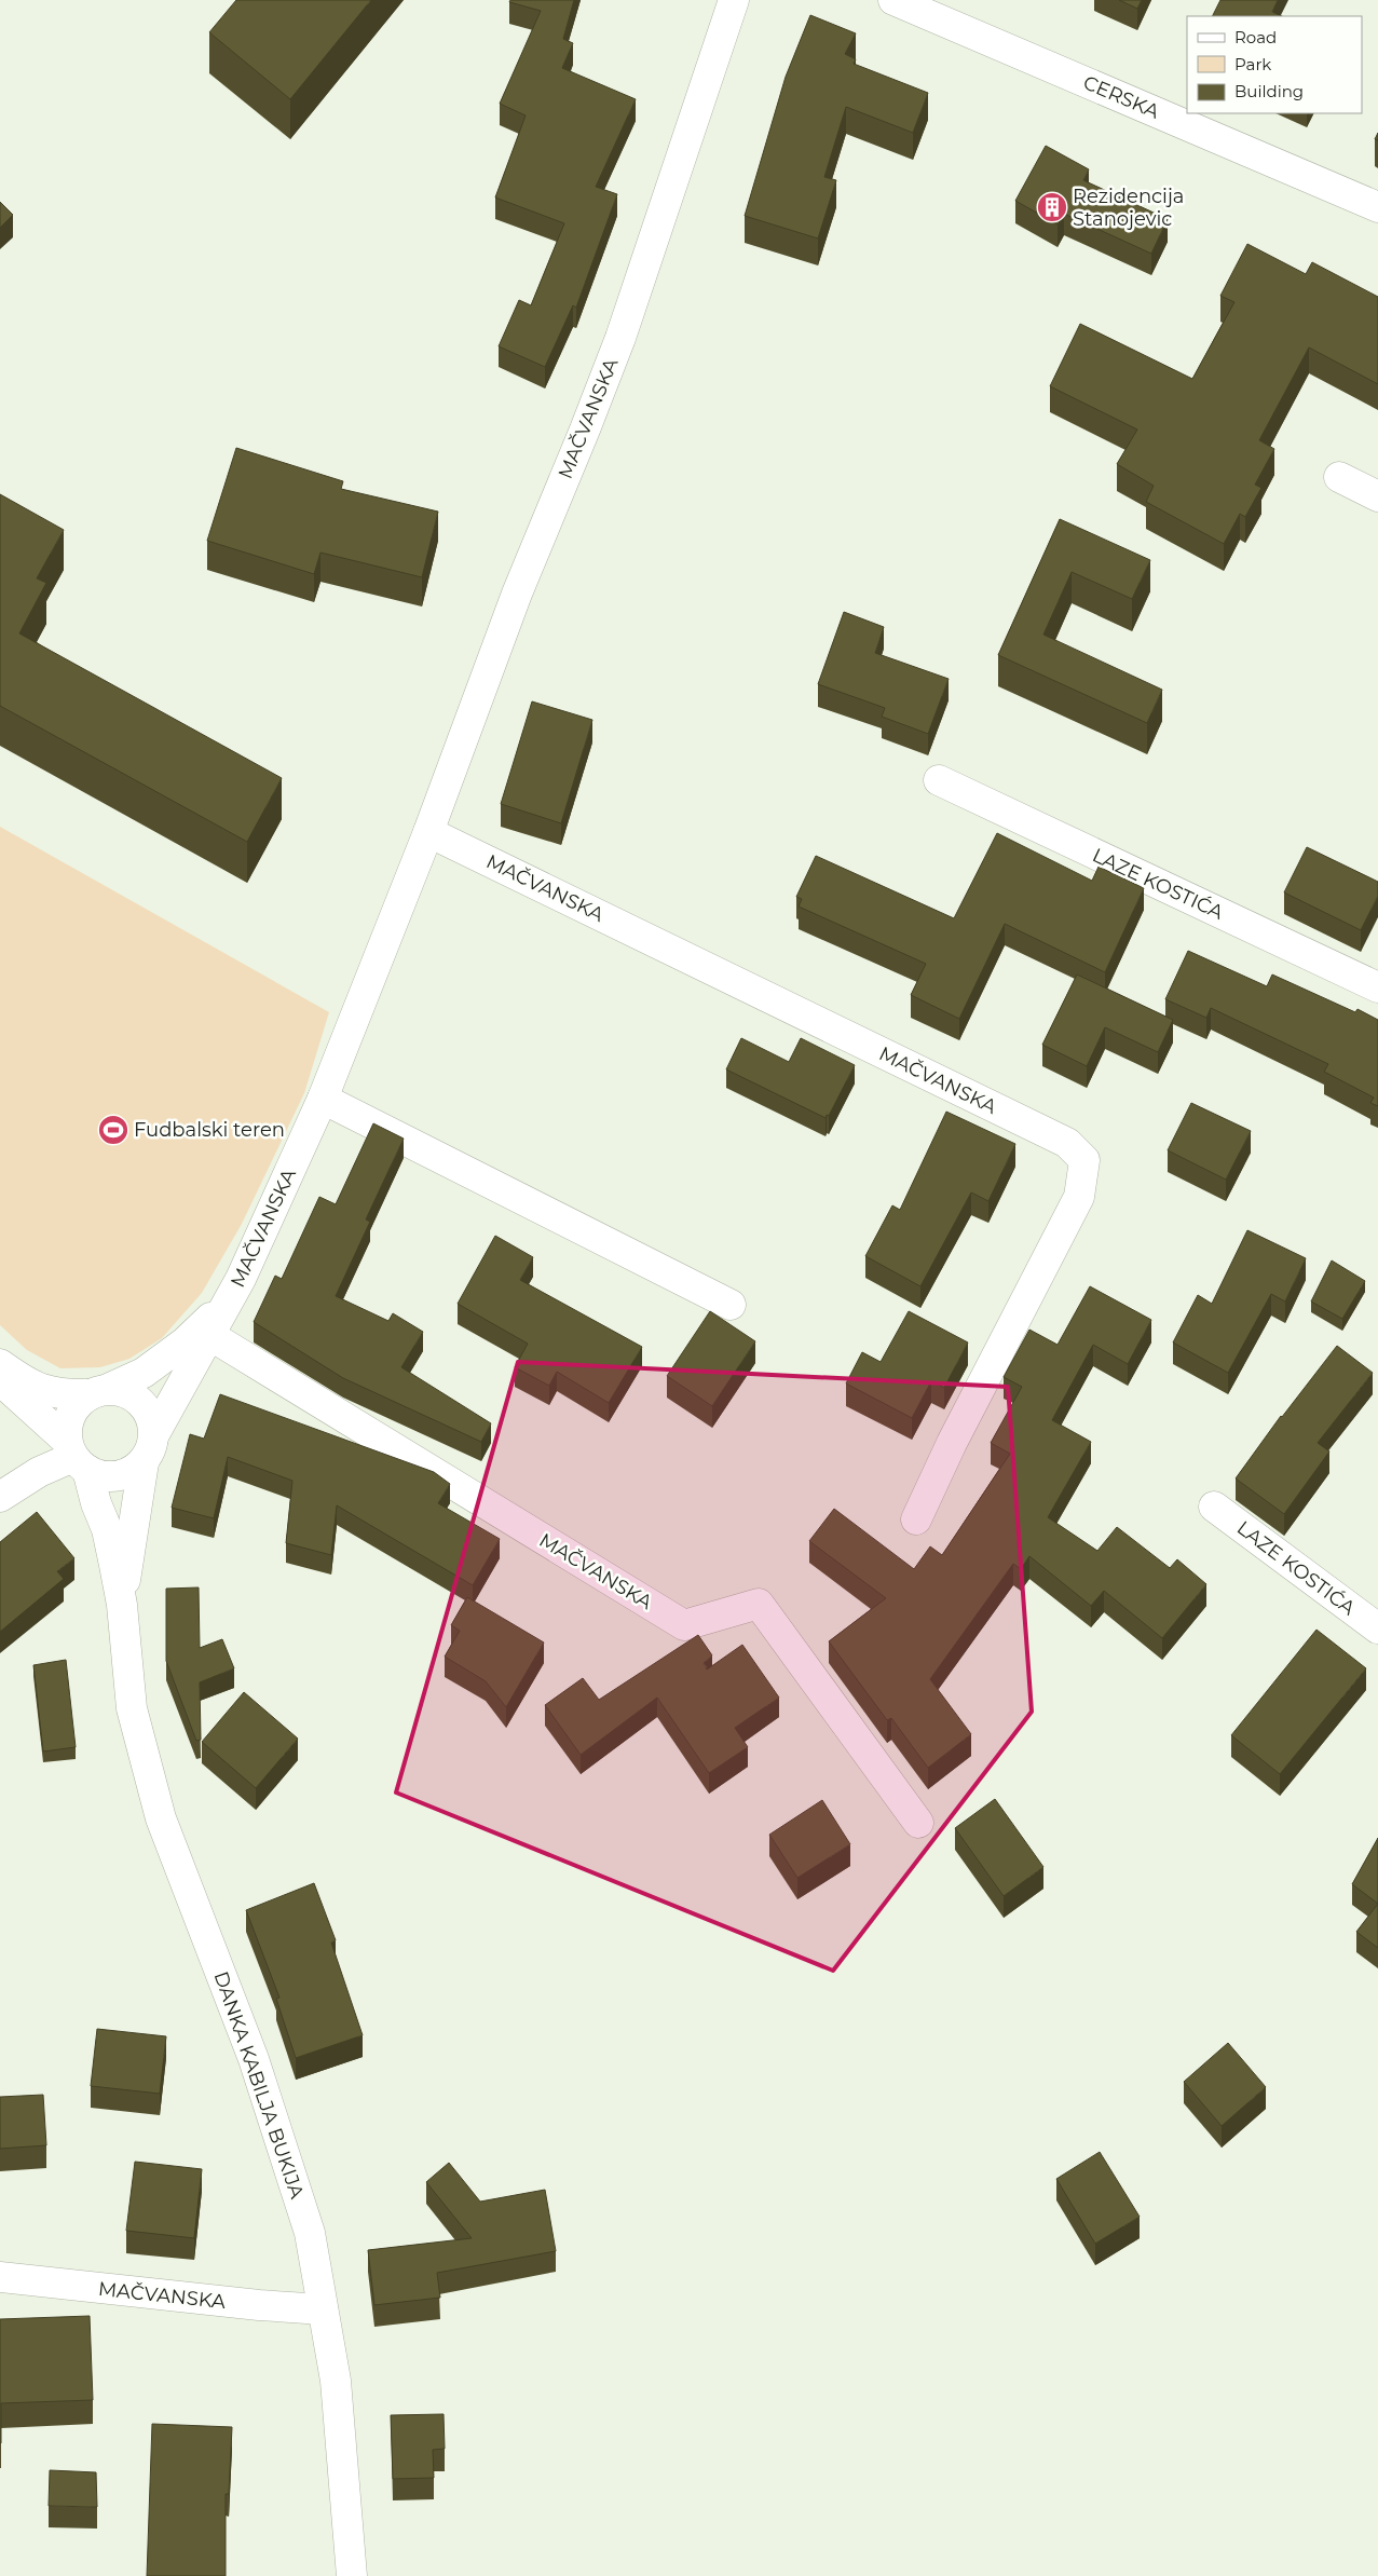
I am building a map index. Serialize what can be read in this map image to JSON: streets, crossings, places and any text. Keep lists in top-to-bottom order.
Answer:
{
  "streets": {
    "street": [
      "CERSKA",
      "MAČVANSKA",
      "LAZE KOSTIĆA",
      "DANKA KABILJA BUKIJA"
    ]
  },
  "crossings": [
    ["MAČVANSKA", "DANKA KABILJA BUKIJA"]
  ],
  "places": {
    "building": ["Rezidencija Stanojevic"],
    "sports": ["Fudbalski teren"]
  },
  "legend": ["Road", "Park", "Building"]
}
